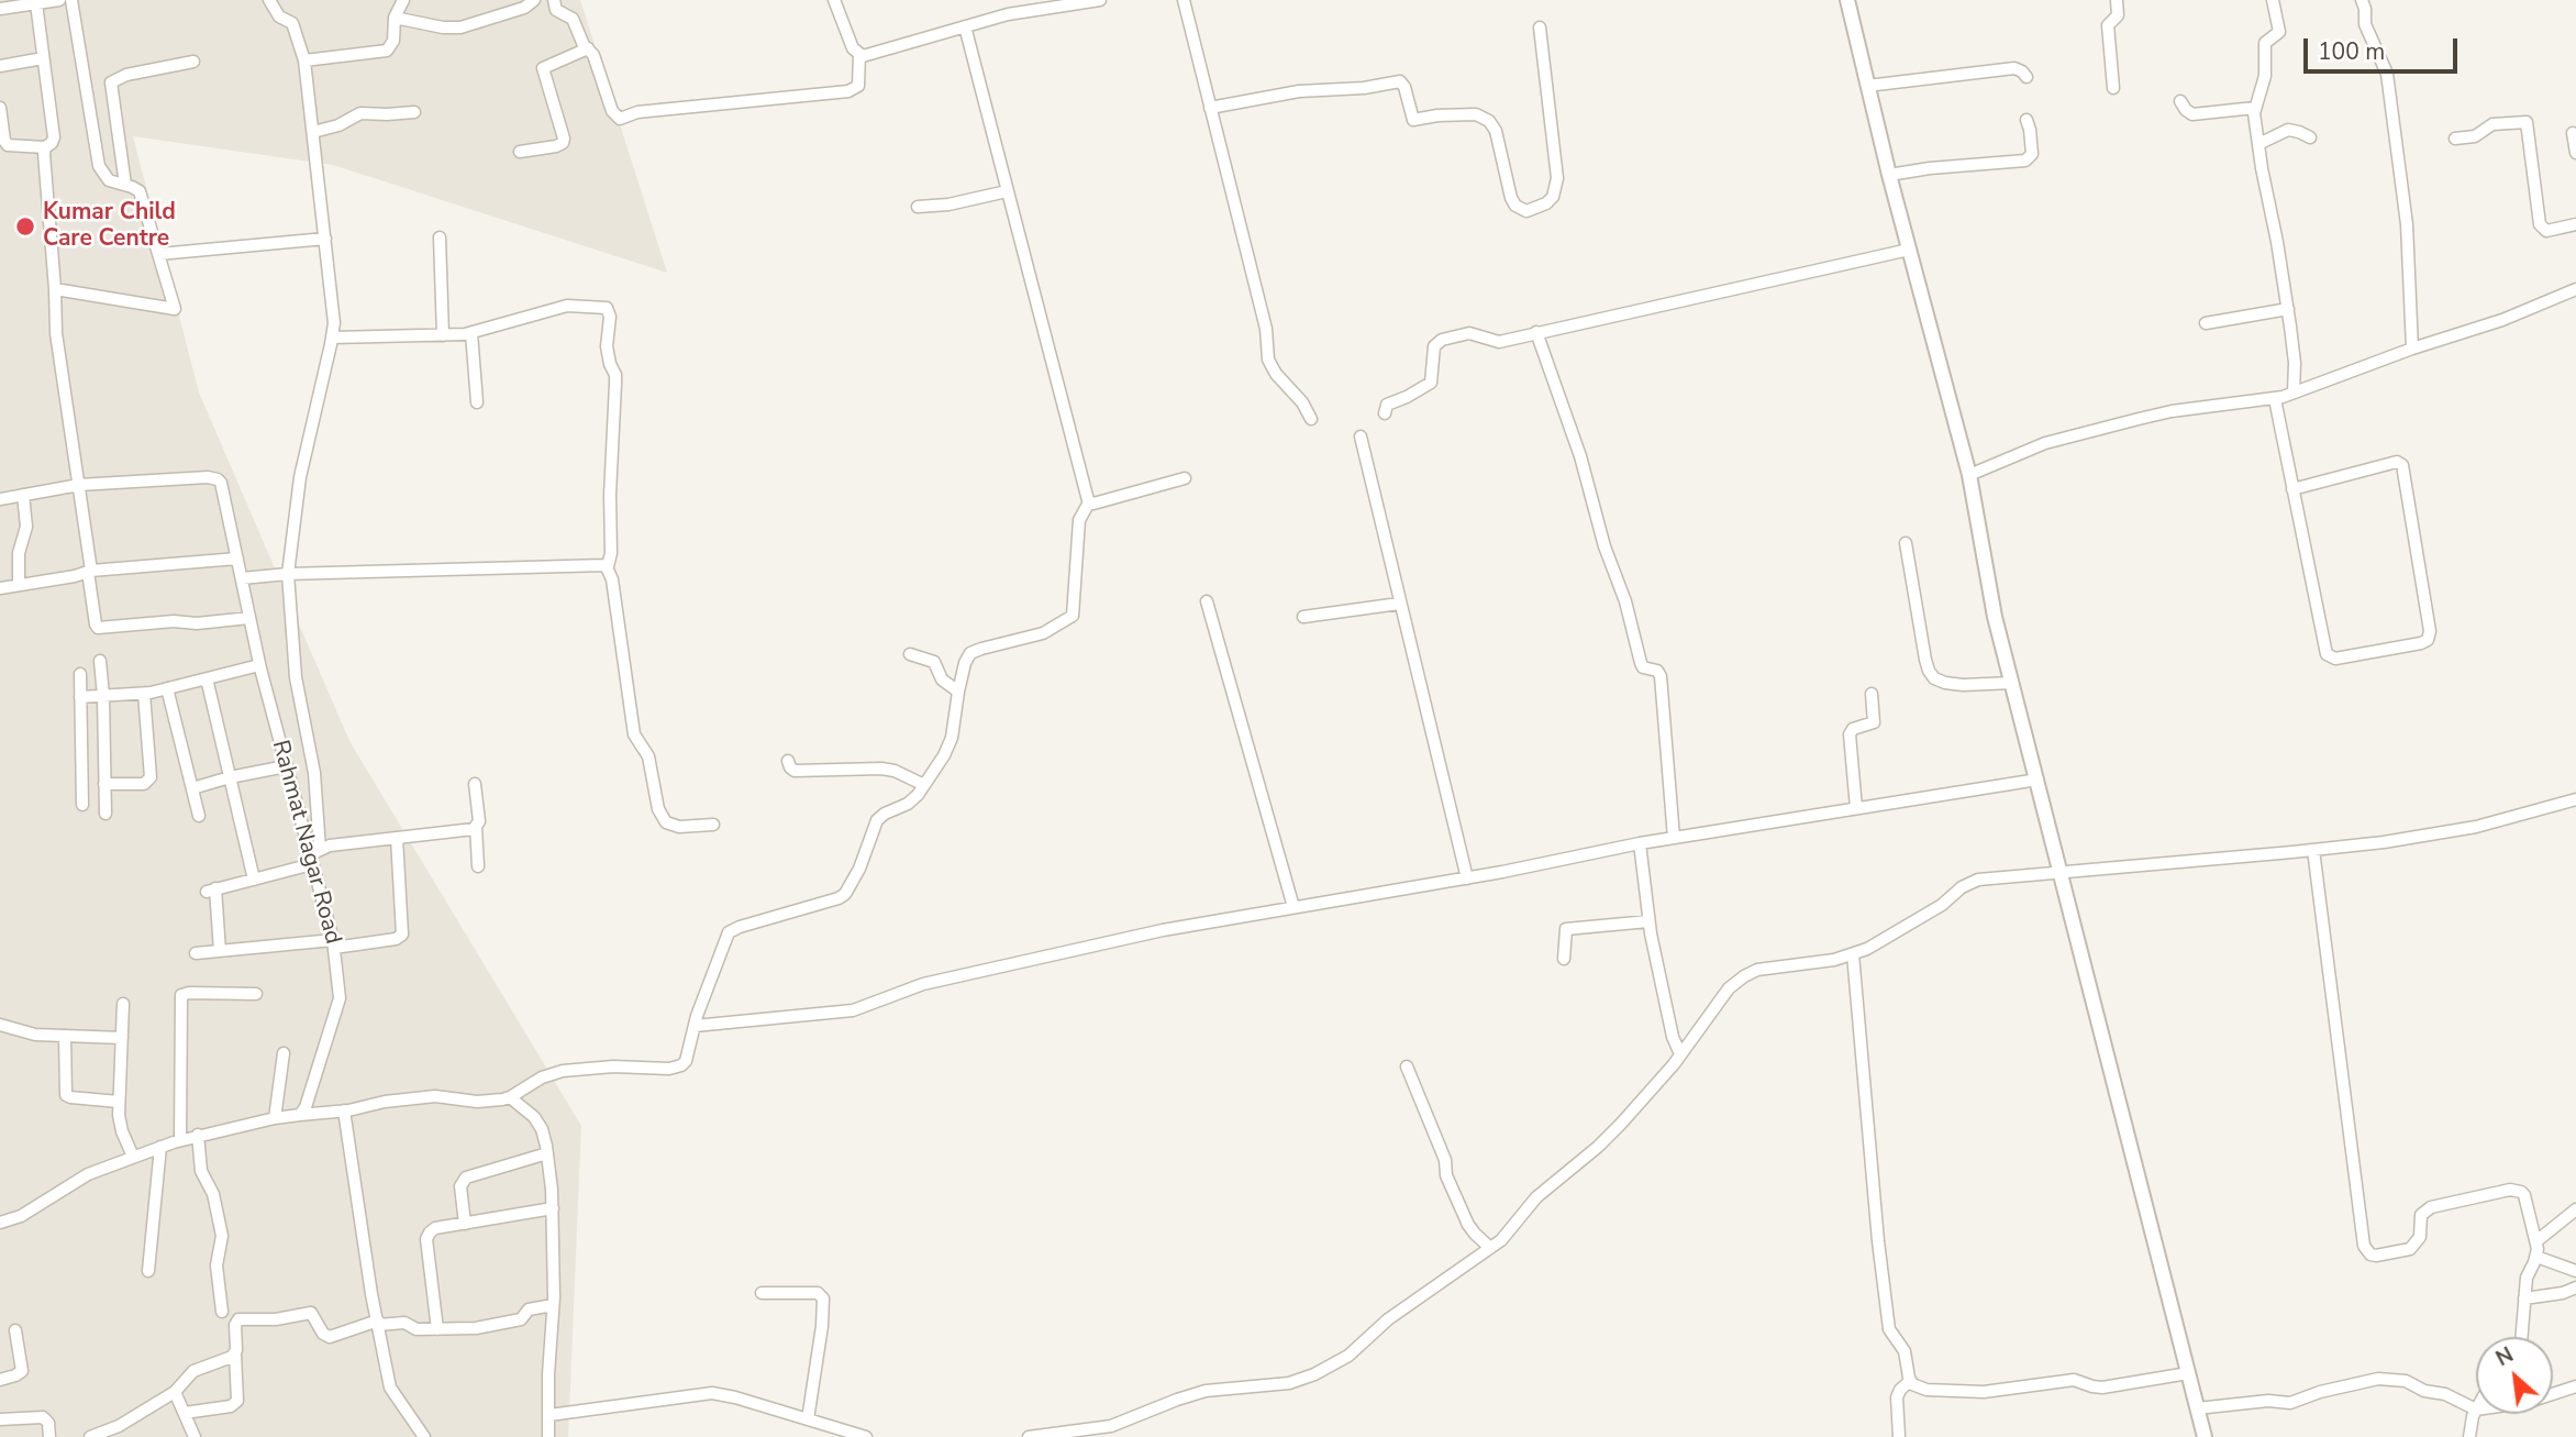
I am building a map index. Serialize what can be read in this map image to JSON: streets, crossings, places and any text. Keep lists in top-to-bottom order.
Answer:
{
  "streets": {
    "street": ["Rahmat Nagar Road"]
  },
  "places": ["Kumar Child Care Centre"],
  "scale_bar": "100 m",
  "north": "top left"
}
